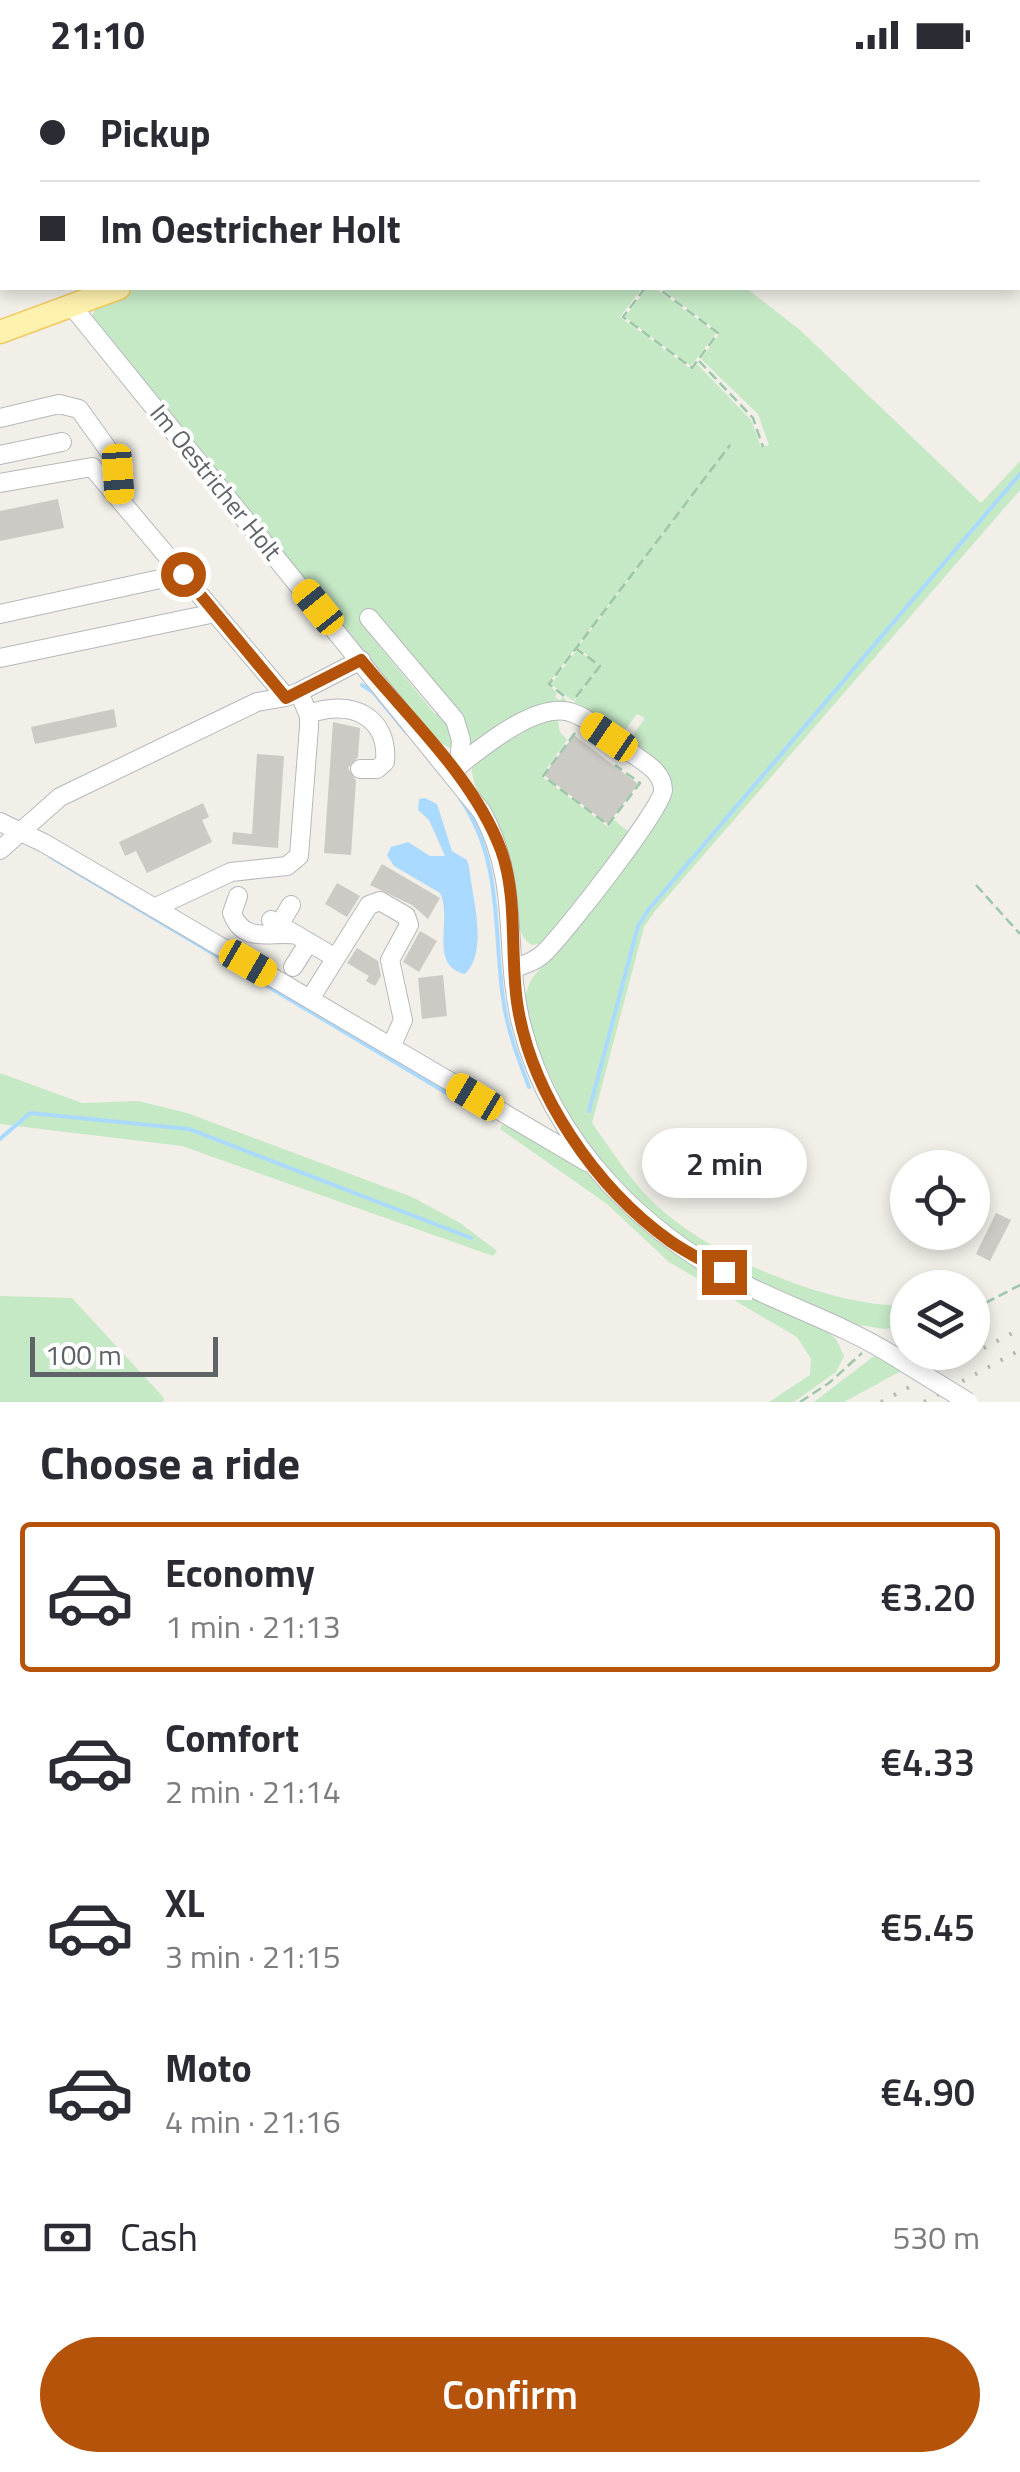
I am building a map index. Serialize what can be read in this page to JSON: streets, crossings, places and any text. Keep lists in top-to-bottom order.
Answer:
{
  "streets": {
    "street": ["Im Oestricher Holt"]
  },
  "scale_bar": "100 m",
  "page": {
    "status": "21:10",
    "banner": ["Pickup", "Im Oestricher Holt"],
    "bubble": "2 min",
    "scale": "100 m",
    "heading": "Choose a ride",
    "list": [
      {
        "name": "Economy",
        "note": "1 min · 21:13",
        "value": "€3.20"
      },
      {
        "name": "Comfort",
        "note": "2 min · 21:14",
        "value": "€4.33"
      },
      {
        "name": "XL",
        "note": "3 min · 21:15",
        "value": "€5.45"
      },
      {
        "name": "Moto",
        "note": "4 min · 21:16",
        "value": "€4.90"
      }
    ],
    "pay": ["Cash", "530 m"],
    "buttons": "Confirm"
  }
}
